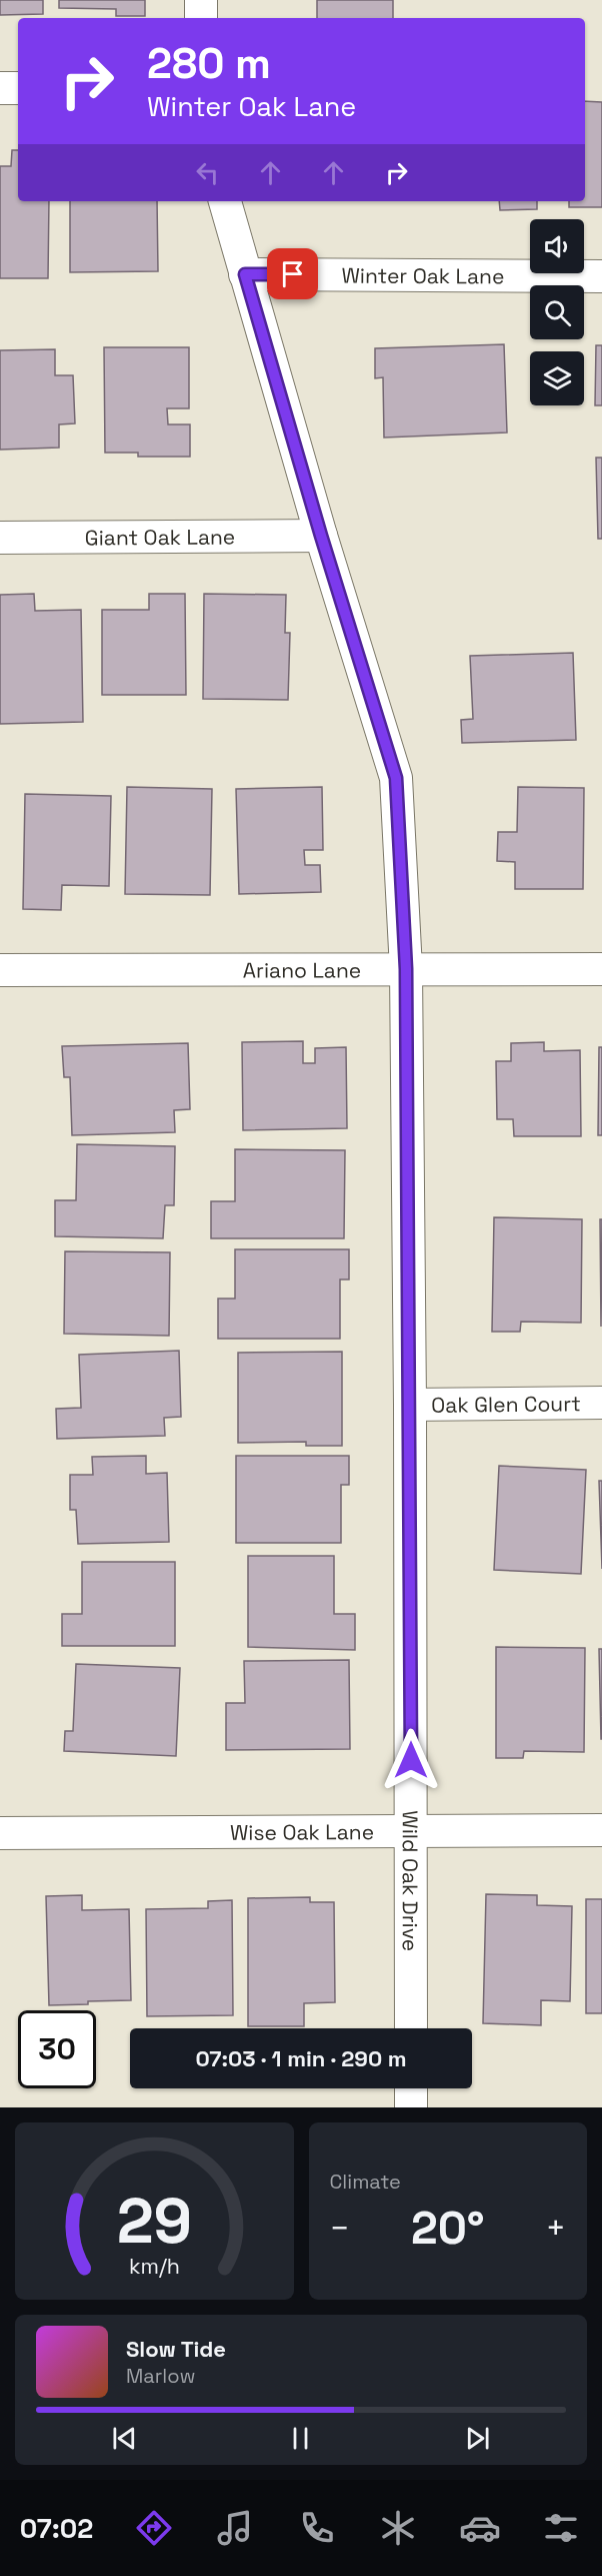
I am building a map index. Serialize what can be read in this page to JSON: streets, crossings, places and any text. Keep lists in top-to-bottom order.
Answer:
{
  "streets": {
    "street": [
      "Winter Oak Lane",
      "Giant Oak Lane",
      "Ariano Lane",
      "Oak Glen Court",
      "Wise Oak Lane",
      "Wild Oak Drive"
    ]
  },
  "crossings": [
    ["Winter Oak Lane", "Wild Oak Drive"],
    ["Giant Oak Lane", "Wild Oak Drive"],
    ["Ariano Lane", "Wild Oak Drive"],
    ["Oak Glen Court", "Wild Oak Drive"],
    ["Wise Oak Lane", "Wild Oak Drive"]
  ],
  "page": {
    "turn": ["280 m", "Winter Oak Lane"],
    "limit": "30",
    "trip": "07:03 · 1 min · 290 m",
    "tile": "Climate",
    "heat": ["−", "20°", "+"],
    "song": ["Slow Tide", "Marlow"],
    "tabs": "07:02",
    "gauge": ["29", "km/h"]
  }
}
